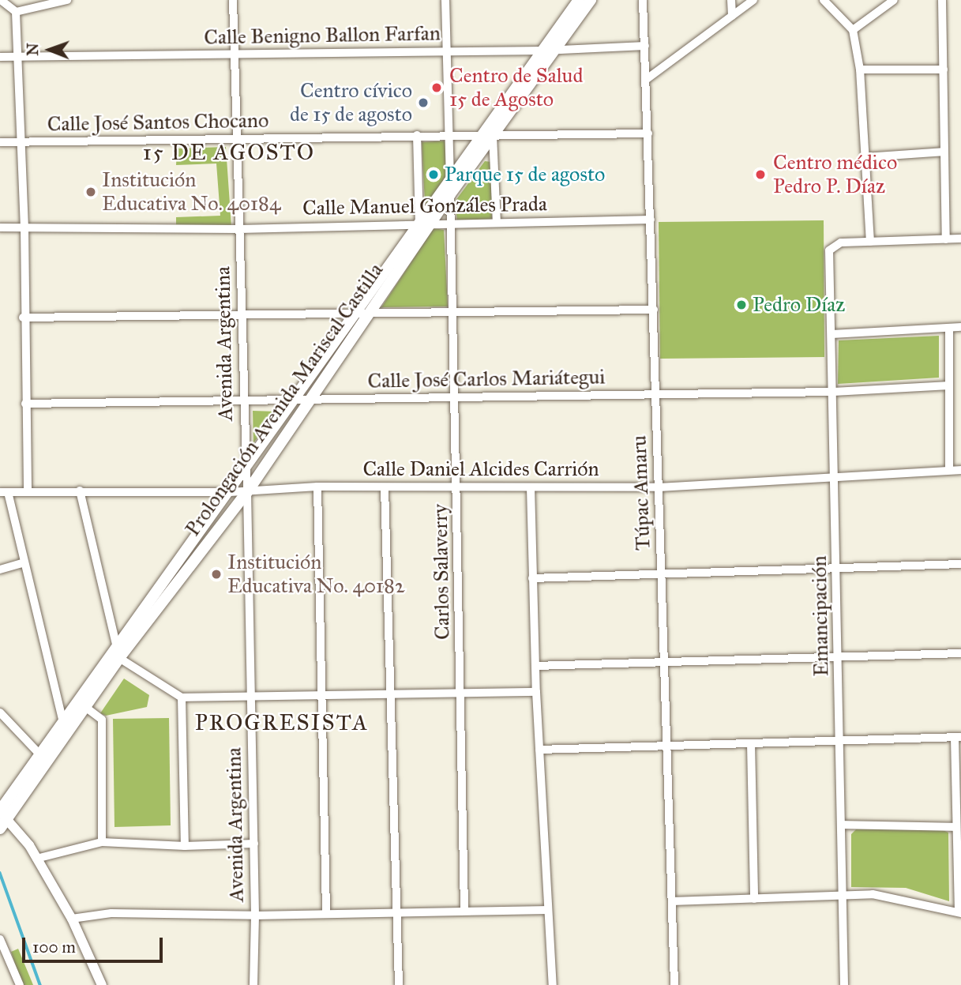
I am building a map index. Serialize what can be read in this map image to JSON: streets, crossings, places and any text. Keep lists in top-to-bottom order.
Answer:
{
  "streets": {
    "main road": ["Prolongación Avenida Mariscal Castilla"],
    "street": [
      "Calle Benigno Ballon Farfan",
      "Calle José Santos Chocano",
      "Calle Manuel Gonzáles Prada",
      "Avenida Argentina",
      "Calle José Carlos Mariátegui",
      "Calle Daniel Alcides Carrión",
      "Túpac Amaru",
      "Carlos Salaverry",
      "Emancipación"
    ]
  },
  "crossings": [
    ["Calle Benigno Ballon Farfan", "Avenida Argentina"],
    ["Calle Benigno Ballon Farfan", "Prolongación Avenida Mariscal Castilla"],
    ["Calle Benigno Ballon Farfan", "Túpac Amaru"],
    ["Calle Benigno Ballon Farfan", "Carlos Salaverry"],
    ["Calle José Santos Chocano", "Avenida Argentina"],
    ["Calle José Santos Chocano", "Prolongación Avenida Mariscal Castilla"],
    ["Calle José Santos Chocano", "Túpac Amaru"],
    ["Calle José Santos Chocano", "Carlos Salaverry"],
    ["Calle Manuel Gonzáles Prada", "Avenida Argentina"],
    ["Calle Manuel Gonzáles Prada", "Prolongación Avenida Mariscal Castilla"],
    ["Calle Manuel Gonzáles Prada", "Túpac Amaru"],
    ["Calle Manuel Gonzáles Prada", "Carlos Salaverry"],
    ["Avenida Argentina", "Calle José Carlos Mariátegui"],
    ["Avenida Argentina", "Prolongación Avenida Mariscal Castilla"],
    ["Avenida Argentina", "Calle Daniel Alcides Carrión"],
    ["Calle José Carlos Mariátegui", "Prolongación Avenida Mariscal Castilla"],
    ["Calle José Carlos Mariátegui", "Túpac Amaru"],
    ["Calle José Carlos Mariátegui", "Carlos Salaverry"],
    ["Calle José Carlos Mariátegui", "Emancipación"],
    ["Prolongación Avenida Mariscal Castilla", "Calle Daniel Alcides Carrión"],
    ["Prolongación Avenida Mariscal Castilla", "Carlos Salaverry"],
    ["Calle Daniel Alcides Carrión", "Túpac Amaru"],
    ["Calle Daniel Alcides Carrión", "Carlos Salaverry"],
    ["Calle Daniel Alcides Carrión", "Emancipación"]
  ],
  "districts": ["15 DE AGOSTO", "PROGRESISTA"],
  "places": [
    "Centro de Salud 15 de Agosto",
    "Centro cívico de 15 de agosto",
    "Parque 15 de agosto",
    "Centro médico Pedro P. Díaz",
    "Institución Educativa No. 40184",
    "Pedro Díaz",
    "Institución Educativa No. 40182"
  ],
  "scale_bar": "100 m",
  "north": "left"
}
